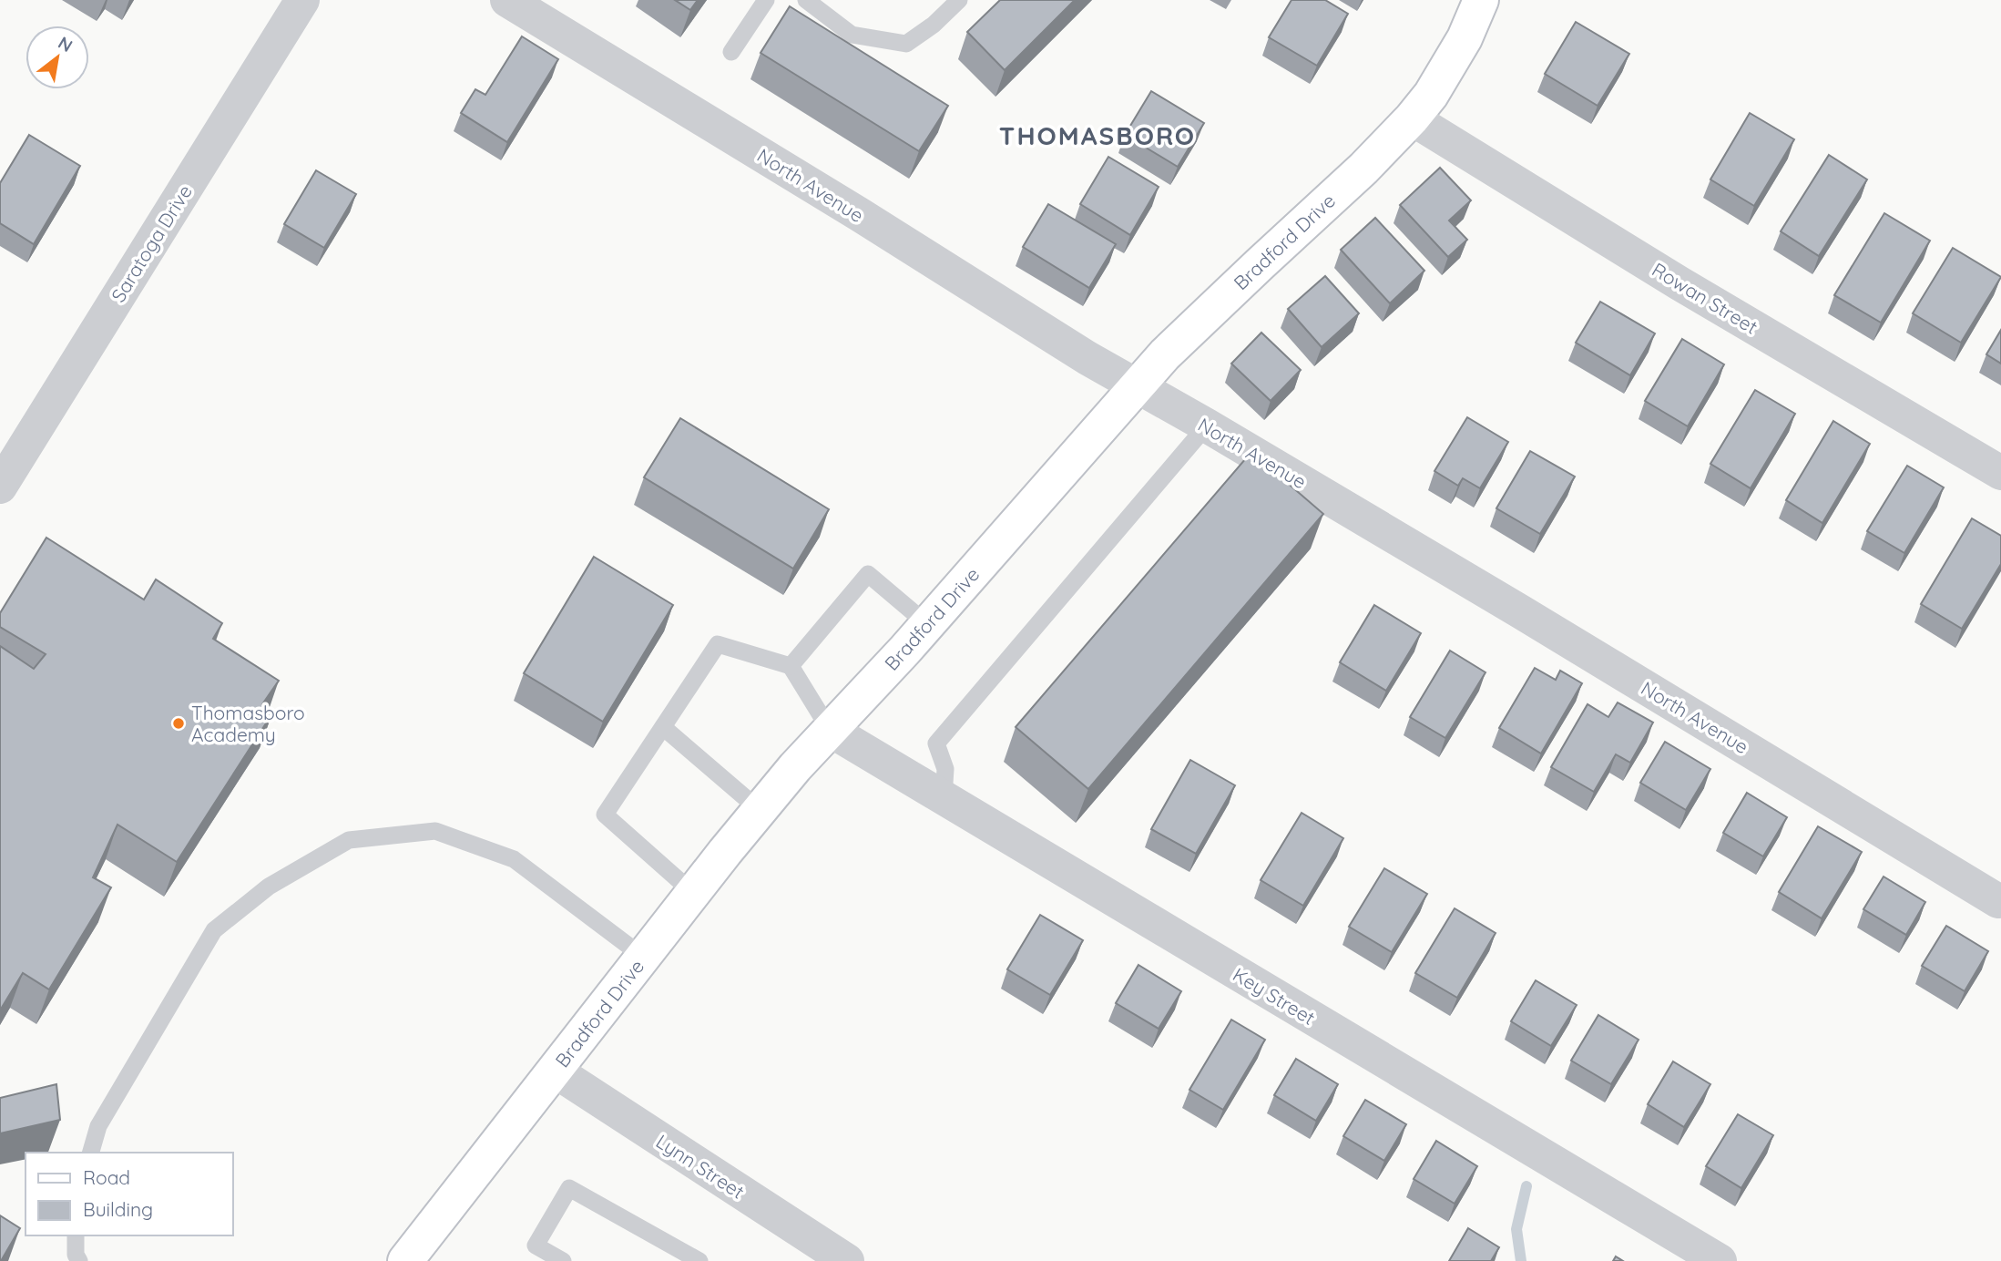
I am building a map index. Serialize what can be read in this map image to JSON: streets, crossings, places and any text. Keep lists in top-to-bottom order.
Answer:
{
  "streets": {
    "street": [
      "North Avenue",
      "Bradford Drive",
      "Saratoga Drive",
      "Rowan Street",
      "Key Street",
      "Lynn Street"
    ]
  },
  "crossings": [
    ["North Avenue", "Bradford Drive"],
    ["Bradford Drive", "Rowan Street"],
    ["Bradford Drive", "Key Street"],
    ["Bradford Drive", "Lynn Street"]
  ],
  "districts": ["THOMASBORO"],
  "places": ["Thomasboro Academy"],
  "legend": ["Road", "Building"],
  "north": "top right"
}
